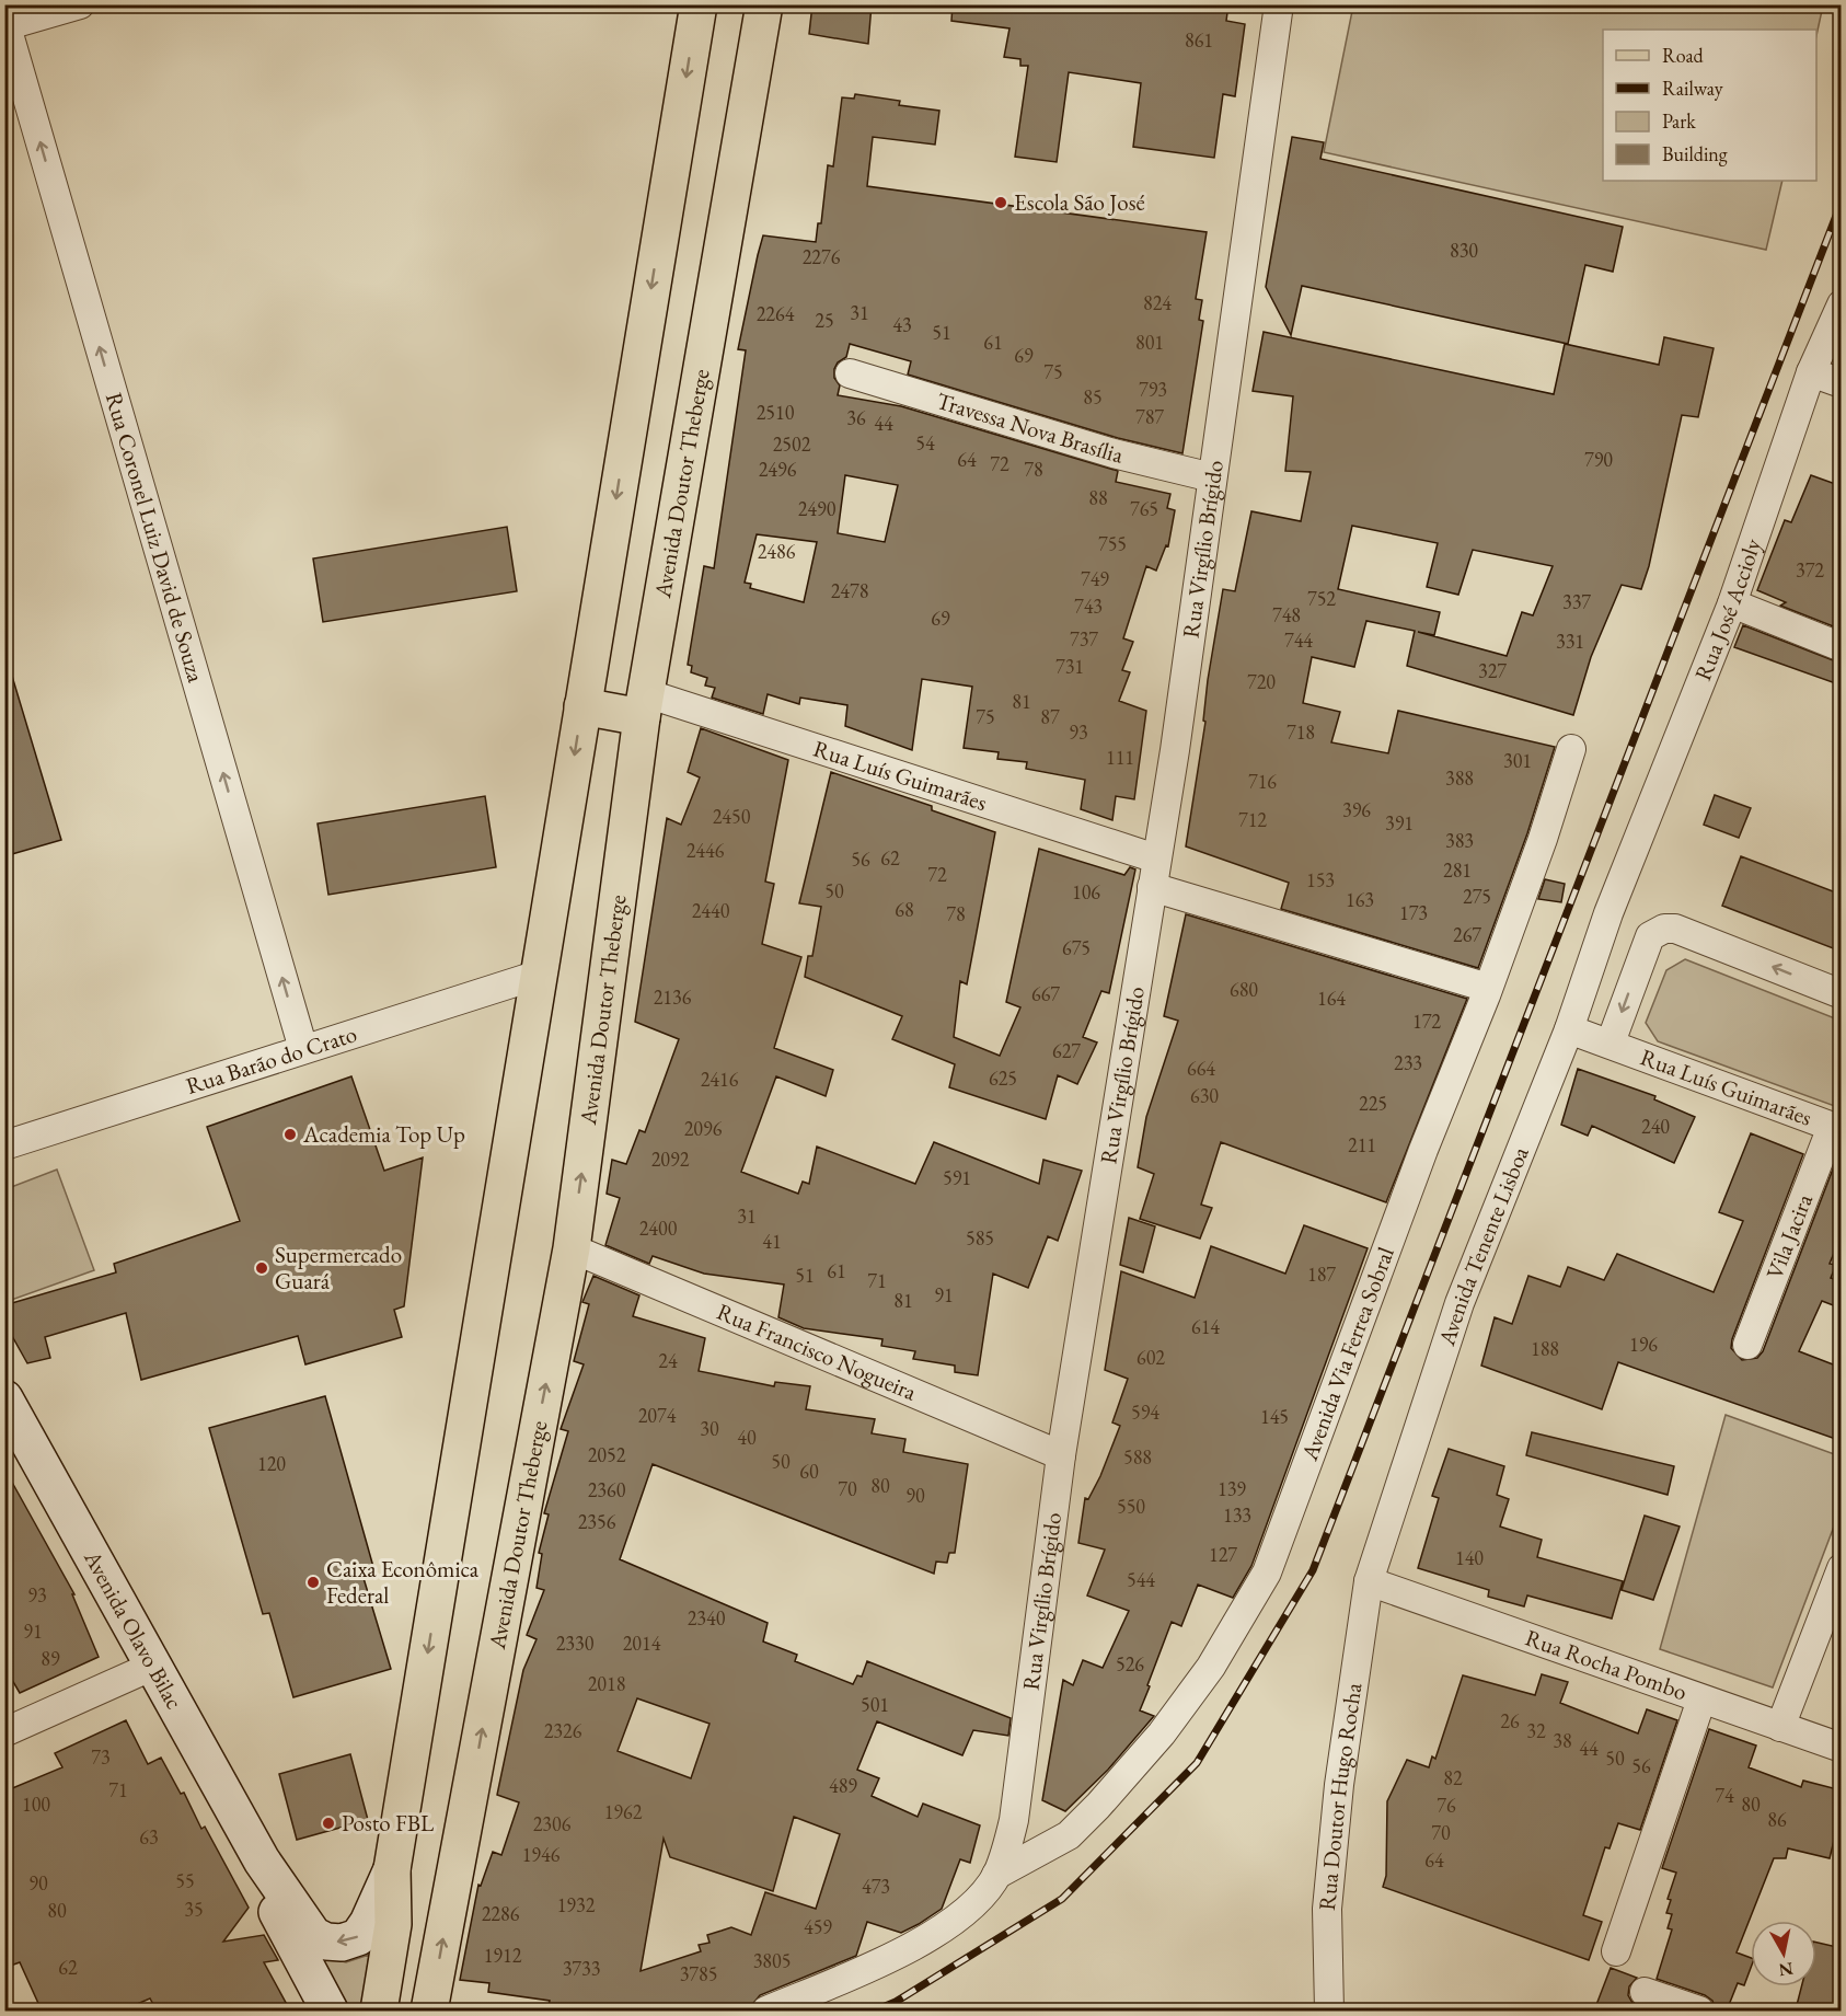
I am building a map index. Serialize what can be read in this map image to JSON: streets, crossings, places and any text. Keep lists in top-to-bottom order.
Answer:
{
  "streets": {
    "main road": ["Avenida Doutor Theberge"],
    "street": [
      "Travessa Nova Brasília",
      "Rua Coronel Luiz David de Souza",
      "Rua Virgílio Brígido",
      "Rua José Accioly",
      "Rua Luís Guimarães",
      "Rua Barão do Crato",
      "Vila Jacira",
      "Avenida Tenente Lisboa",
      "Rua Francisco Nogueira",
      "Avenida Via Ferrea Sobral",
      "Avenida Olavo Bilac",
      "Rua Rocha Pombo",
      "Rua Doutor Hugo Rocha"
    ]
  },
  "crossings": [
    ["Travessa Nova Brasília", "Rua Virgílio Brígido"],
    ["Avenida Doutor Theberge", "Rua Luís Guimarães"],
    ["Avenida Doutor Theberge", "Rua Francisco Nogueira"],
    ["Rua Coronel Luiz David de Souza", "Rua Barão do Crato"],
    ["Rua Virgílio Brígido", "Rua Luís Guimarães"],
    ["Rua Virgílio Brígido", "Rua Francisco Nogueira"],
    ["Rua Virgílio Brígido", "Avenida Via Ferrea Sobral"],
    ["Rua José Accioly", "Avenida Tenente Lisboa"],
    ["Rua Luís Guimarães", "Vila Jacira"],
    ["Rua Luís Guimarães", "Avenida Tenente Lisboa"],
    ["Avenida Tenente Lisboa", "Rua Rocha Pombo"],
    ["Avenida Tenente Lisboa", "Rua Doutor Hugo Rocha"],
    ["Rua Rocha Pombo", "Rua Doutor Hugo Rocha"]
  ],
  "one_way": ["Rua Coronel Luiz David de Souza"],
  "places": [
    "Escola São José",
    "Academia Top Up",
    "Supermercado Guará",
    "Caixa Econômica Federal",
    "Posto FBL"
  ],
  "house_numbers": [
    "861",
    "830",
    "2276",
    "824",
    "31",
    "2264",
    "25",
    "43",
    "51",
    "61",
    "801",
    "69",
    "75",
    "793",
    "85",
    "2510",
    "787",
    "36",
    "44",
    "54",
    "2502",
    "64",
    "790",
    "72",
    "2496",
    "78",
    "88",
    "2490",
    "765",
    "755",
    "2486",
    "372",
    "749",
    "2478",
    "752",
    "337",
    "743",
    "748",
    "69",
    "737",
    "744",
    "331",
    "731",
    "327",
    "720",
    "81",
    "75",
    "87",
    "93",
    "718",
    "111",
    "301",
    "388",
    "716",
    "396",
    "2450",
    "712",
    "391",
    "383",
    "2446",
    "62",
    "56",
    "281",
    "72",
    "153",
    "50",
    "106",
    "275",
    "163",
    "68",
    "2440",
    "173",
    "78",
    "267",
    "675",
    "680",
    "667",
    "2136",
    "164",
    "172",
    "627",
    "233",
    "664",
    "625",
    "2416",
    "630",
    "225",
    "240",
    "2096",
    "211",
    "2092",
    "591",
    "31",
    "2400",
    "585",
    "41",
    "61",
    "187",
    "51",
    "71",
    "91",
    "81",
    "614",
    "196",
    "188",
    "602",
    "24",
    "594",
    "2074",
    "145",
    "30",
    "40",
    "2052",
    "588",
    "50",
    "120",
    "60",
    "80",
    "70",
    "139",
    "2360",
    "90",
    "550",
    "133",
    "2356",
    "127",
    "140",
    "544",
    "93",
    "2340",
    "91",
    "2330",
    "2014",
    "89",
    "526",
    "2018",
    "501",
    "26",
    "2326",
    "32",
    "38",
    "44",
    "73",
    "50",
    "56",
    "82",
    "489",
    "71",
    "74",
    "100",
    "80",
    "76",
    "1962",
    "86",
    "2306",
    "70",
    "63",
    "1946",
    "64",
    "55",
    "90",
    "473",
    "1932",
    "35",
    "80",
    "2286",
    "459",
    "1912",
    "3805",
    "62",
    "3733",
    "3785"
  ],
  "legend": [
    "Road",
    "Railway",
    "Park",
    "Building"
  ],
  "north": "bottom"
}
